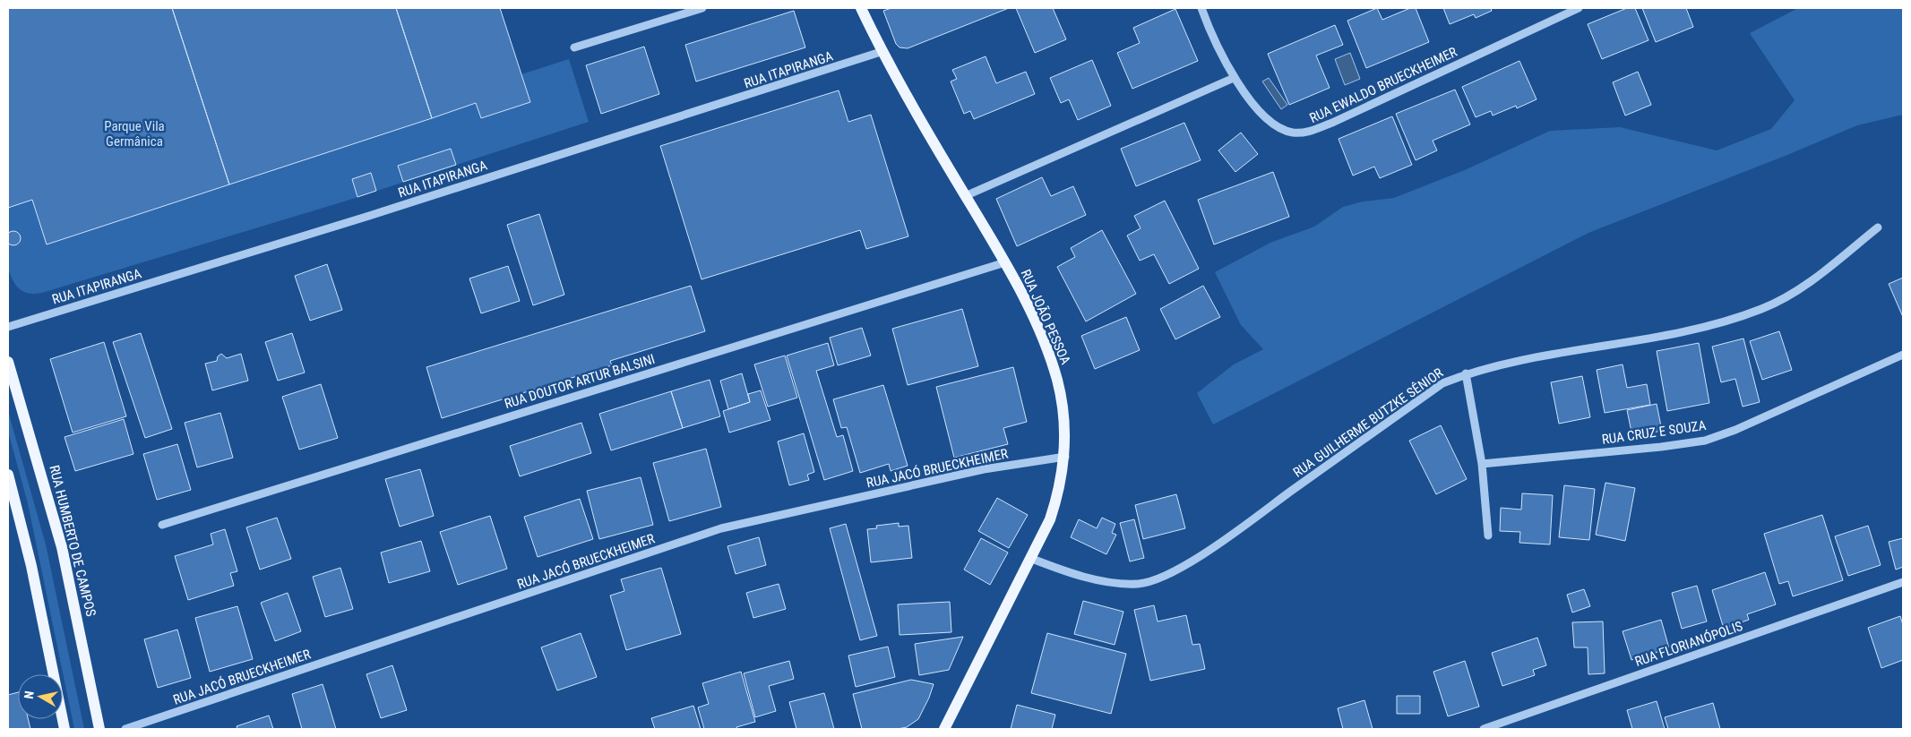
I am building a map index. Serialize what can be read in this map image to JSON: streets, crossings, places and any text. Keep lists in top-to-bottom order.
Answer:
{
  "streets": {
    "main road": ["RUA JOÃO PESSOA", "RUA HUMBERTO DE CAMPOS"],
    "street": [
      "RUA ITAPIRANGA",
      "RUA EWALDO BRUECKHEIMER",
      "RUA DOUTOR ARTUR BALSINI",
      "RUA GUILHERME BUTZKE SÊNIOR",
      "RUA CRUZ E SOUZA",
      "RUA JACÓ BRUECKHEIMER",
      "RUA FLORIANÓPOLIS"
    ]
  },
  "crossings": [
    ["RUA ITAPIRANGA", "RUA JOÃO PESSOA"],
    ["RUA JOÃO PESSOA", "RUA DOUTOR ARTUR BALSINI"],
    ["RUA JOÃO PESSOA", "RUA GUILHERME BUTZKE SÊNIOR"],
    ["RUA JOÃO PESSOA", "RUA JACÓ BRUECKHEIMER"]
  ],
  "parks": ["Parque Vila Germânica"],
  "north": "left"
}
